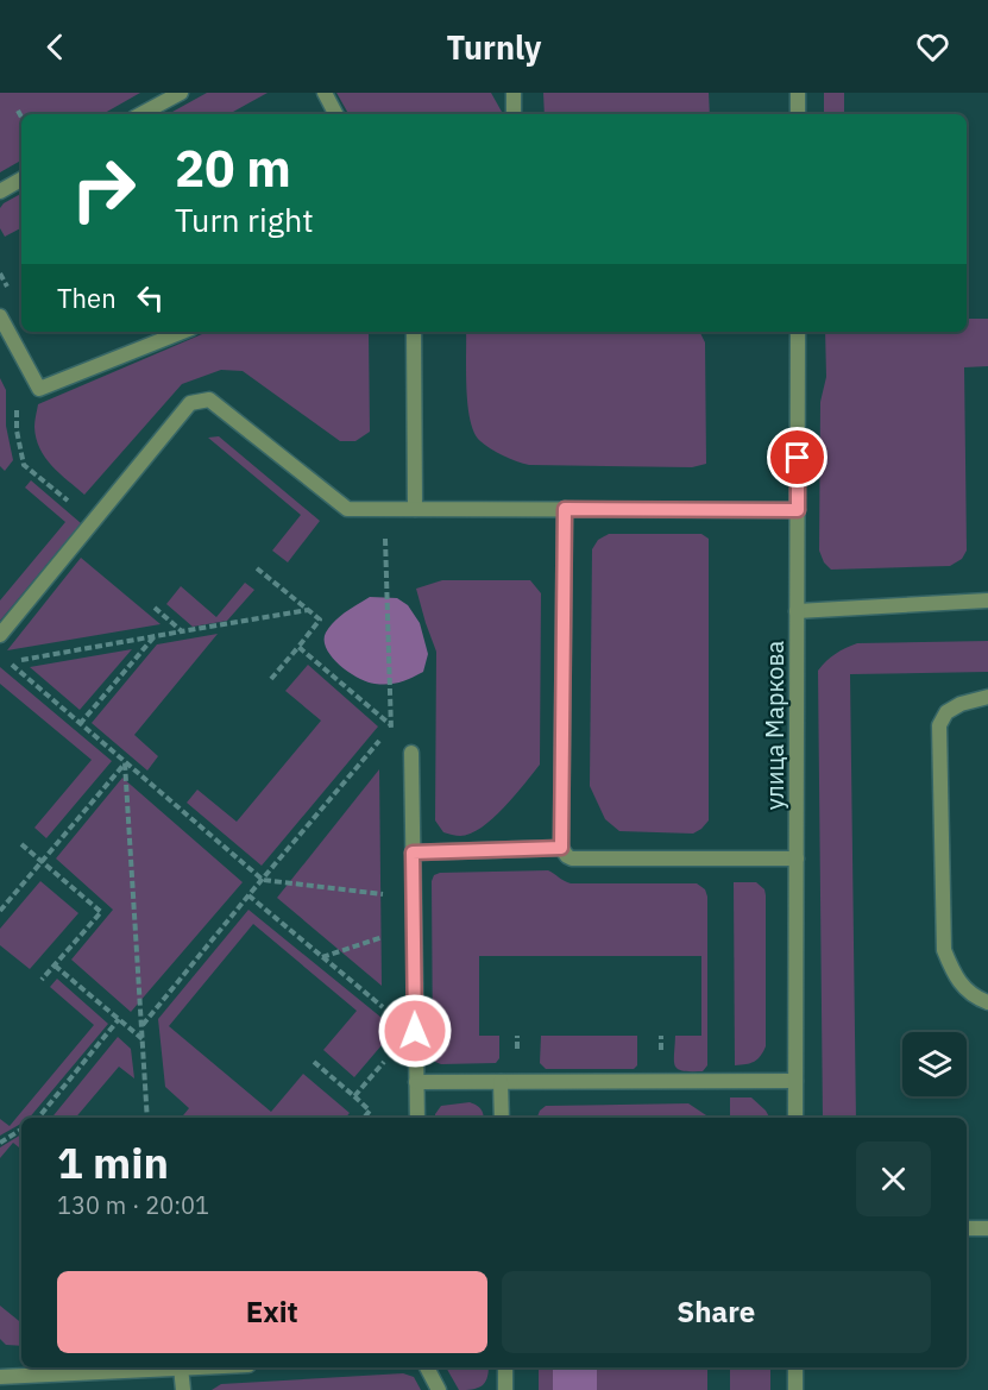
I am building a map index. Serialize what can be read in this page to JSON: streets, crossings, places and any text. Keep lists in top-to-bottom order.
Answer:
{
  "streets": {
    "street": ["улица Маркова"]
  },
  "page": {
    "header": "Turnly",
    "turn": ["20 m", "Turn right"],
    "then": "Then",
    "heading": ["1 min", "130 m · 20:01"],
    "buttons": ["Exit", "Share"]
  }
}
